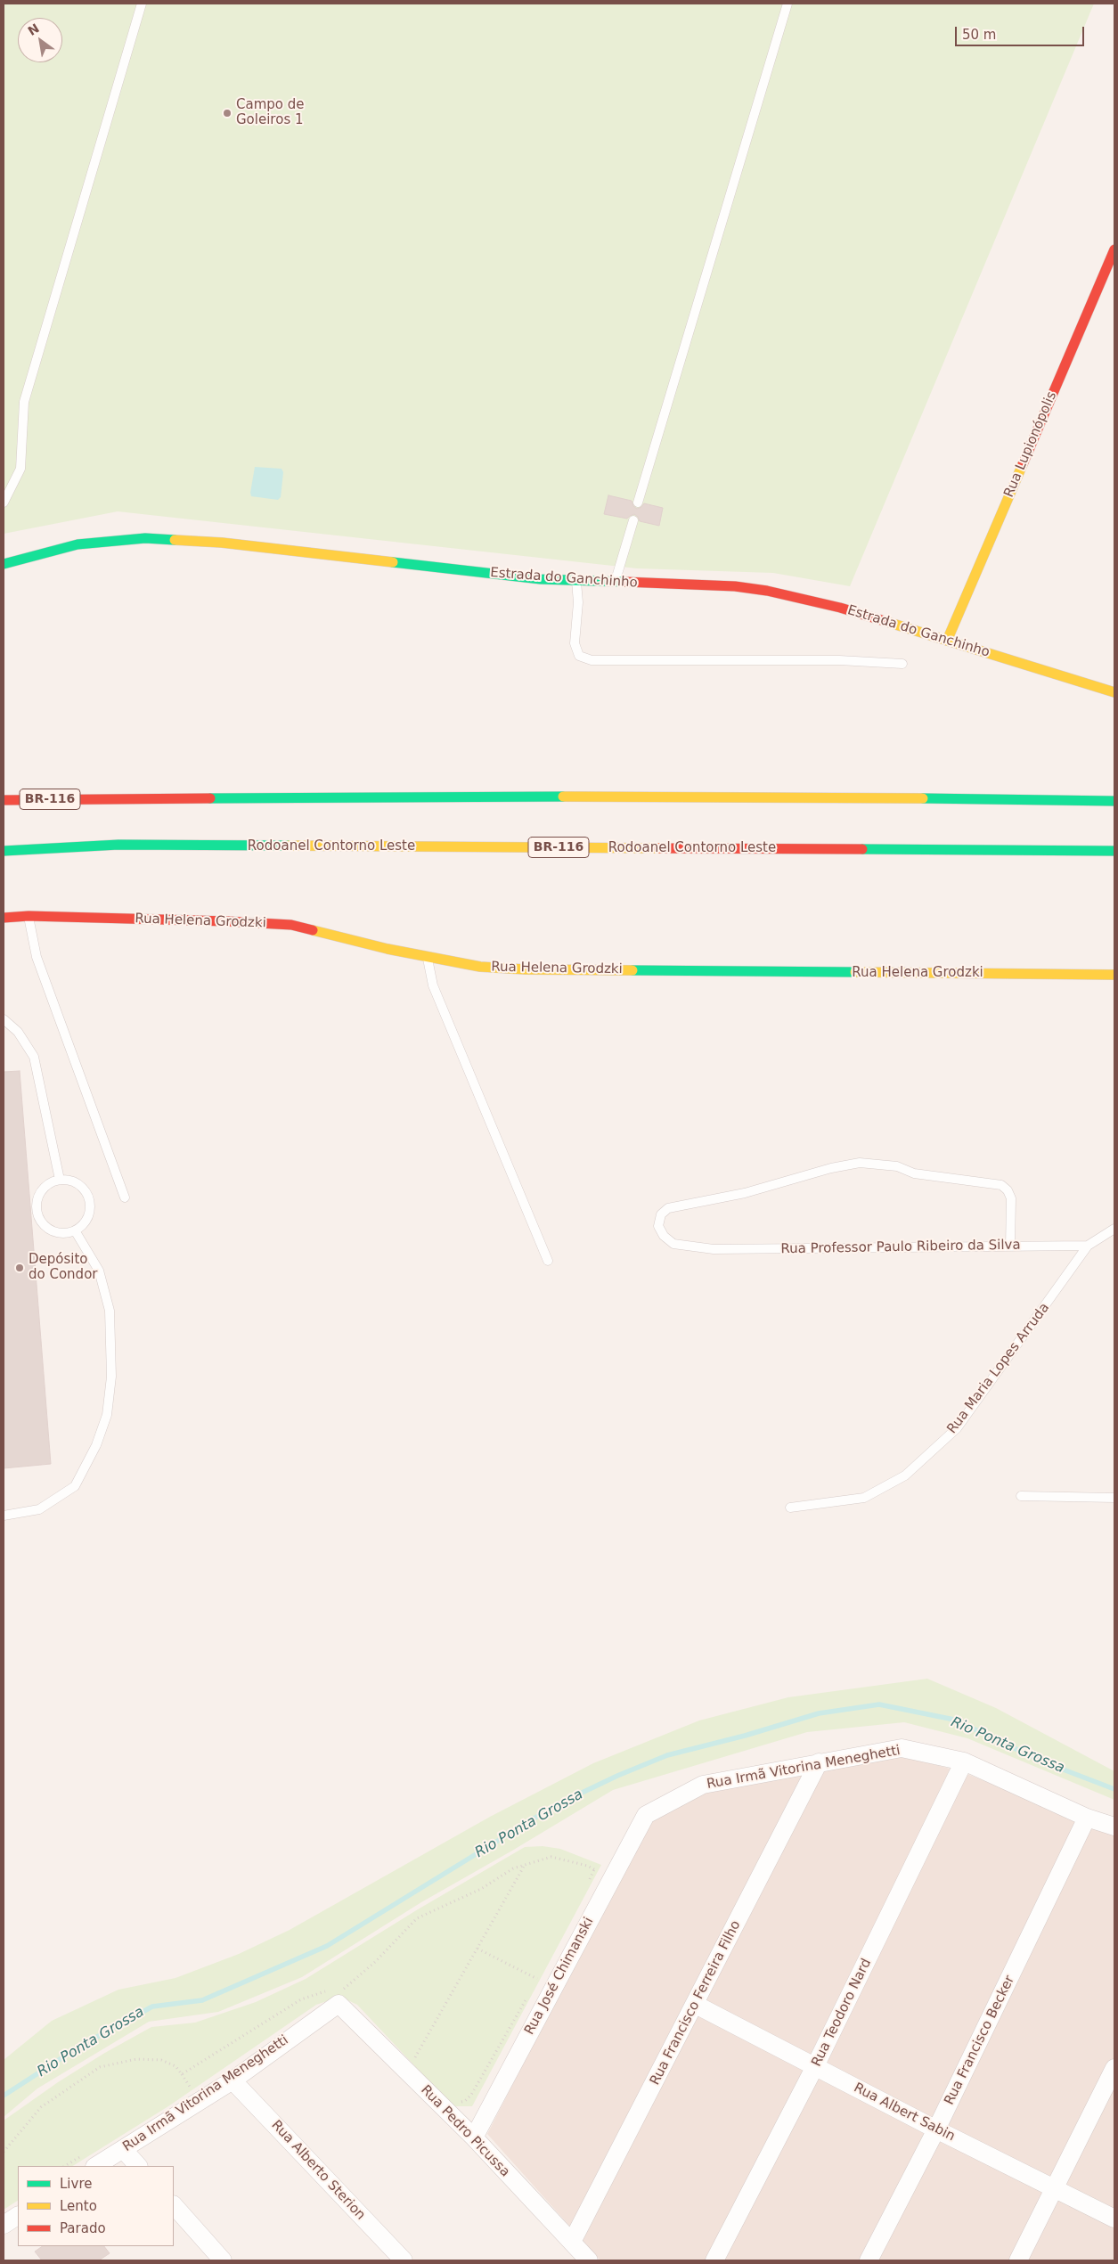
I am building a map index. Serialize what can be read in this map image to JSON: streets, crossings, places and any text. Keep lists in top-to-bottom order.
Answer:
{
  "streets": {
    "main road": [
      "Rua Lupionópolis",
      "Estrada do Ganchinho",
      "BR-116",
      "Rodoanel Contorno Leste",
      "Rua Helena Grodzki"
    ],
    "street": [
      "Rua Irmã Vitorina Meneghetti",
      "Rua José Chimanski",
      "Rua Francisco Ferreira Filho",
      "Rua Teodoro Nard",
      "Rua Francisco Becker",
      "Rua Albert Sabin",
      "Rua Pedro Picussa",
      "Rua Alberto Sterion"
    ],
    "lane": ["Rua Professor Paulo Ribeiro da Silva", "Rua Maria Lopes Arruda"]
  },
  "crossings": [
    ["Rua Lupionópolis", "Estrada do Ganchinho"],
    ["Rua Professor Paulo Ribeiro da Silva", "Rua Maria Lopes Arruda"],
    ["Rua Irmã Vitorina Meneghetti", "Rua José Chimanski"],
    ["Rua Irmã Vitorina Meneghetti", "Rua Francisco Ferreira Filho"],
    ["Rua Irmã Vitorina Meneghetti", "Rua Teodoro Nard"],
    ["Rua Irmã Vitorina Meneghetti", "Rua Francisco Becker"],
    ["Rua Irmã Vitorina Meneghetti", "Rua Pedro Picussa"],
    ["Rua Irmã Vitorina Meneghetti", "Rua Alberto Sterion"],
    ["Rua José Chimanski", "Rua Pedro Picussa"],
    ["Rua Francisco Ferreira Filho", "Rua Albert Sabin"],
    ["Rua Francisco Ferreira Filho", "Rua Pedro Picussa"],
    ["Rua Teodoro Nard", "Rua Albert Sabin"],
    ["Rua Francisco Becker", "Rua Albert Sabin"]
  ],
  "water": ["Rio Ponta Grossa"],
  "places": ["Campo de Goleiros 1", "Depósito do Condor"],
  "legend": ["Livre", "Lento", "Parado"],
  "scale_bar": "50 m",
  "north": "top left"
}
